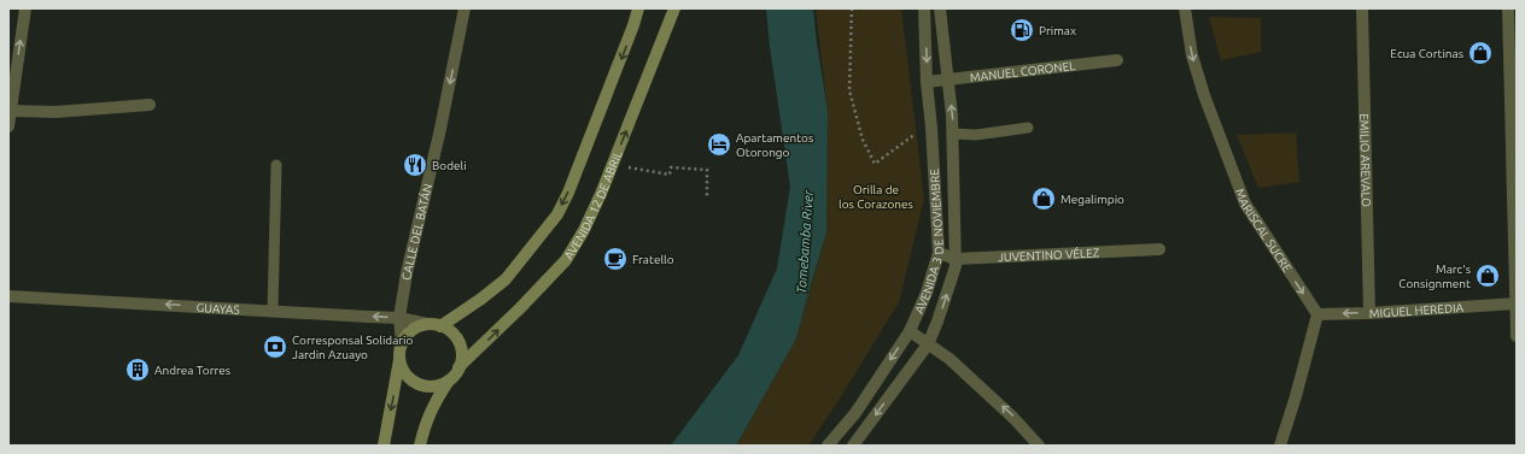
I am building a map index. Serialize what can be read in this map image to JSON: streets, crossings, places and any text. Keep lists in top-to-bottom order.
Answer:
{
  "streets": {
    "main road": ["AVENIDA 12 DE ABRIL"],
    "street": [
      "MANUEL CORONEL",
      "EMILIO AREVALO",
      "MARISCAL SUCRE",
      "CALLE DEL BATÁN",
      "AVENIDA 3 DE NOVIEMBRE",
      "JUVENTINO VÉLEZ",
      "GUAYAS",
      "MIGUEL HEREDIA"
    ]
  },
  "crossings": [
    ["MANUEL CORONEL", "AVENIDA 3 DE NOVIEMBRE"],
    ["EMILIO AREVALO", "MIGUEL HEREDIA"],
    ["AVENIDA 12 DE ABRIL", "CALLE DEL BATÁN"],
    ["AVENIDA 12 DE ABRIL", "GUAYAS"],
    ["MARISCAL SUCRE", "MIGUEL HEREDIA"],
    ["CALLE DEL BATÁN", "GUAYAS"],
    ["AVENIDA 3 DE NOVIEMBRE", "JUVENTINO VÉLEZ"]
  ],
  "one_way": ["MARISCAL SUCRE", "CALLE DEL BATÁN", "GUAYAS"],
  "water": ["Tomebamba River"],
  "parks": ["Orilla de los Corazones"],
  "places": {
    "fuel station": ["Primax"],
    "shop": ["Ecua Cortinas", "Megalimpio", "Marc's Consignment"],
    "hotel": ["Apartamentos Otorongo"],
    "restaurant": ["Bodeli"],
    "cafe": ["Fratello"],
    "bank": ["Corresponsal Solidario Jardin Azuayo"],
    "building": ["Andrea Torres"]
  }
}
